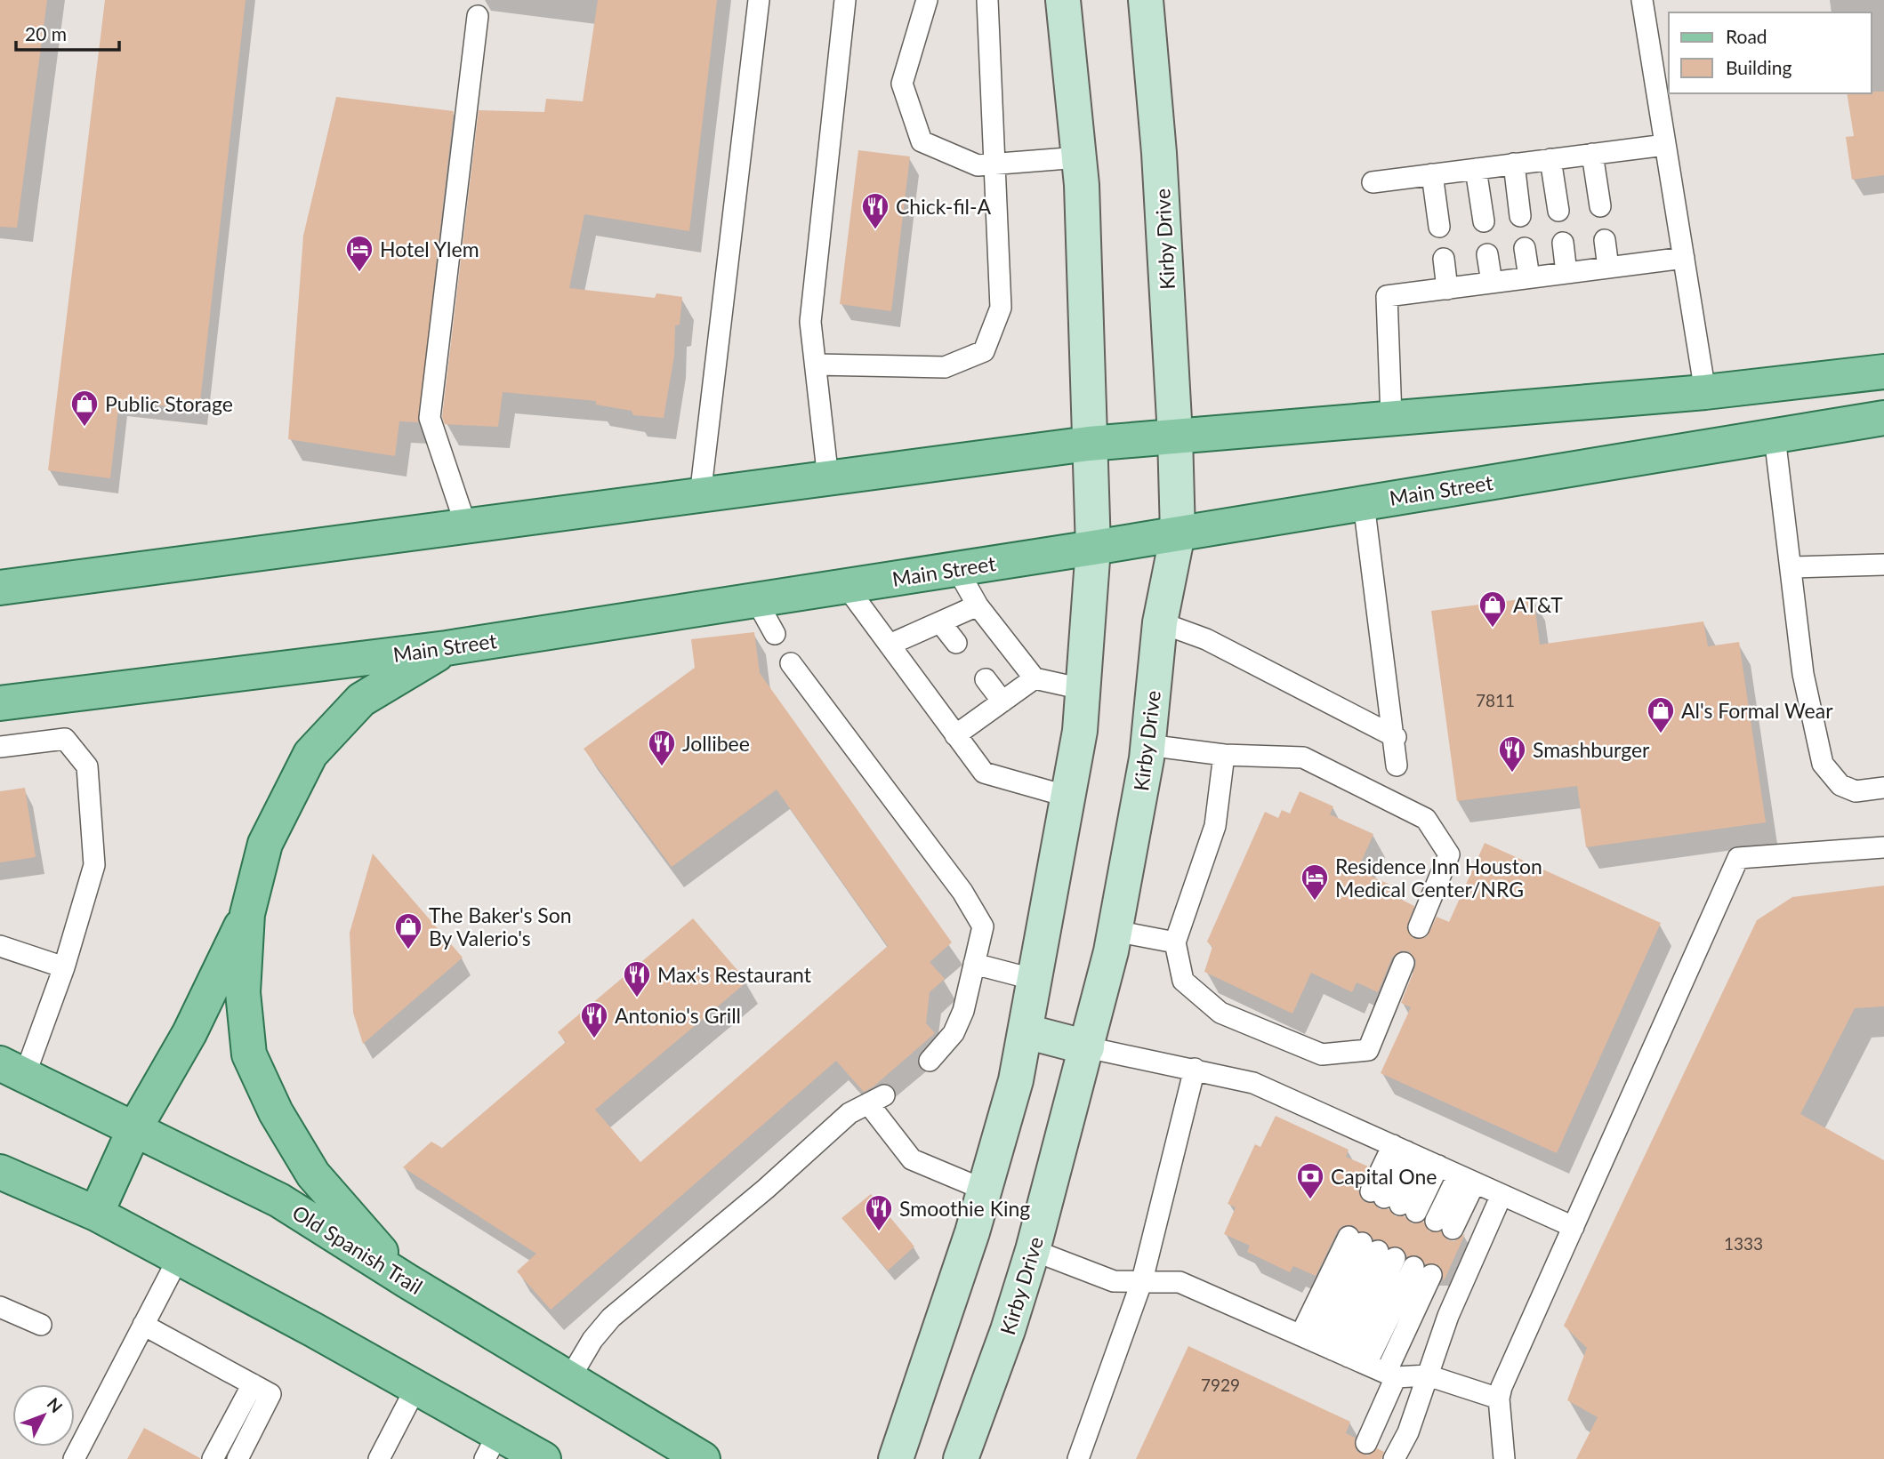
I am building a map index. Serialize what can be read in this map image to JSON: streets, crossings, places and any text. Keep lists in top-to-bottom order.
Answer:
{
  "streets": {
    "main road": ["Kirby Drive", "Main Street", "Old Spanish Trail"]
  },
  "crossings": [
    ["Kirby Drive", "Main Street"]
  ],
  "places": {
    "restaurant": [
      "Chick-fil-A",
      "Jollibee",
      "Smashburger",
      "Max's Restaurant",
      "Antonio's Grill",
      "Smoothie King"
    ],
    "hotel": ["Hotel Ylem", "Residence Inn Houston Medical Center/NRG"],
    "shop": [
      "Public Storage",
      "AT&T",
      "Al's Formal Wear",
      "The Baker's Son By Valerio's"
    ],
    "bank": ["Capital One"]
  },
  "house_numbers": ["7811", "1333", "7929"],
  "legend": ["Road", "Building"],
  "scale_bar": "20 m",
  "north": "top right"
}
